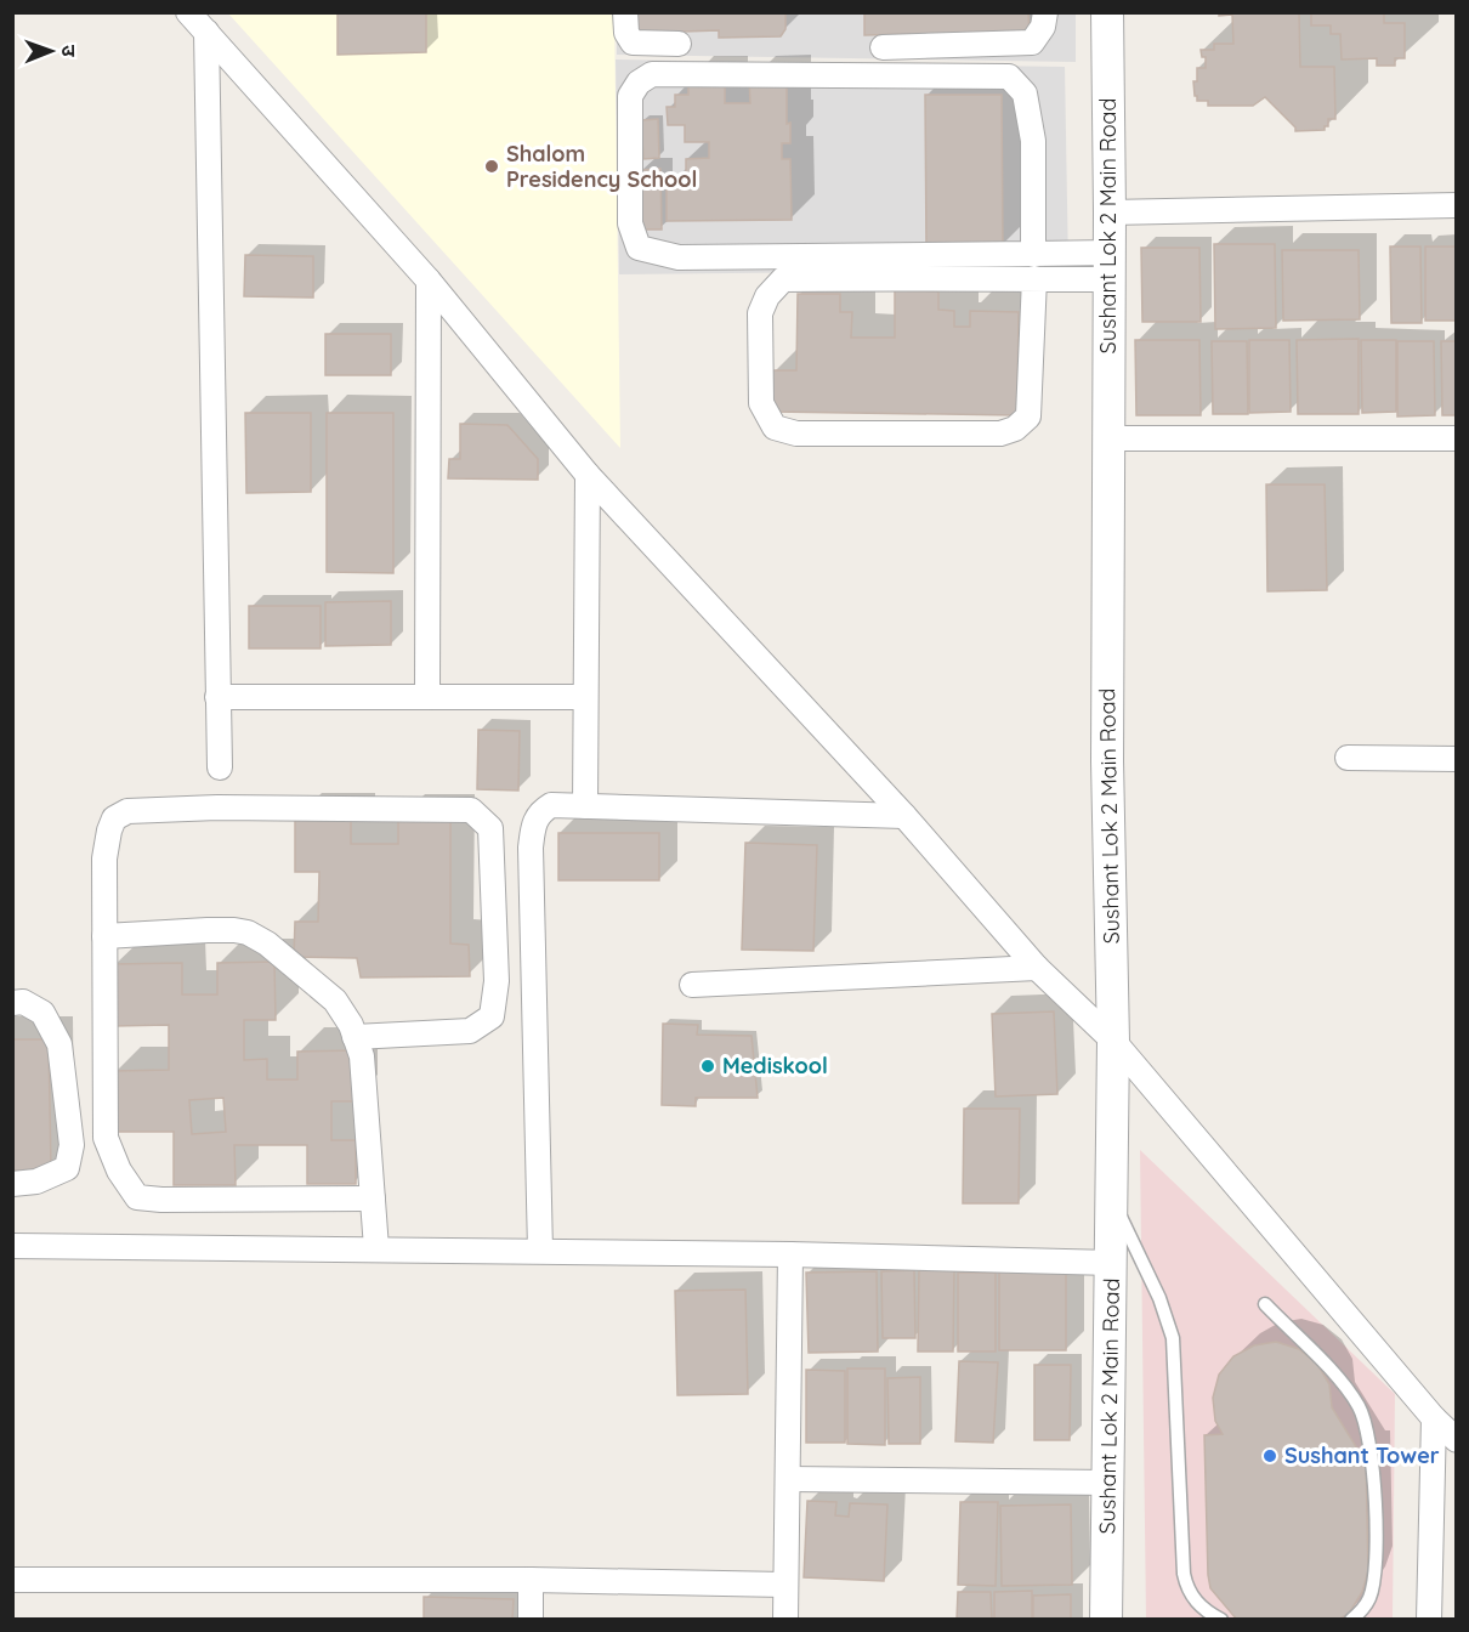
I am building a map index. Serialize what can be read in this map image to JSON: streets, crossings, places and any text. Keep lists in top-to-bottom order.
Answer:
{
  "streets": {
    "street": ["Sushant Lok 2 Main Road"]
  },
  "places": ["Shalom Presidency School", "Mediskool", "Sushant Tower"],
  "north": "right"
}
